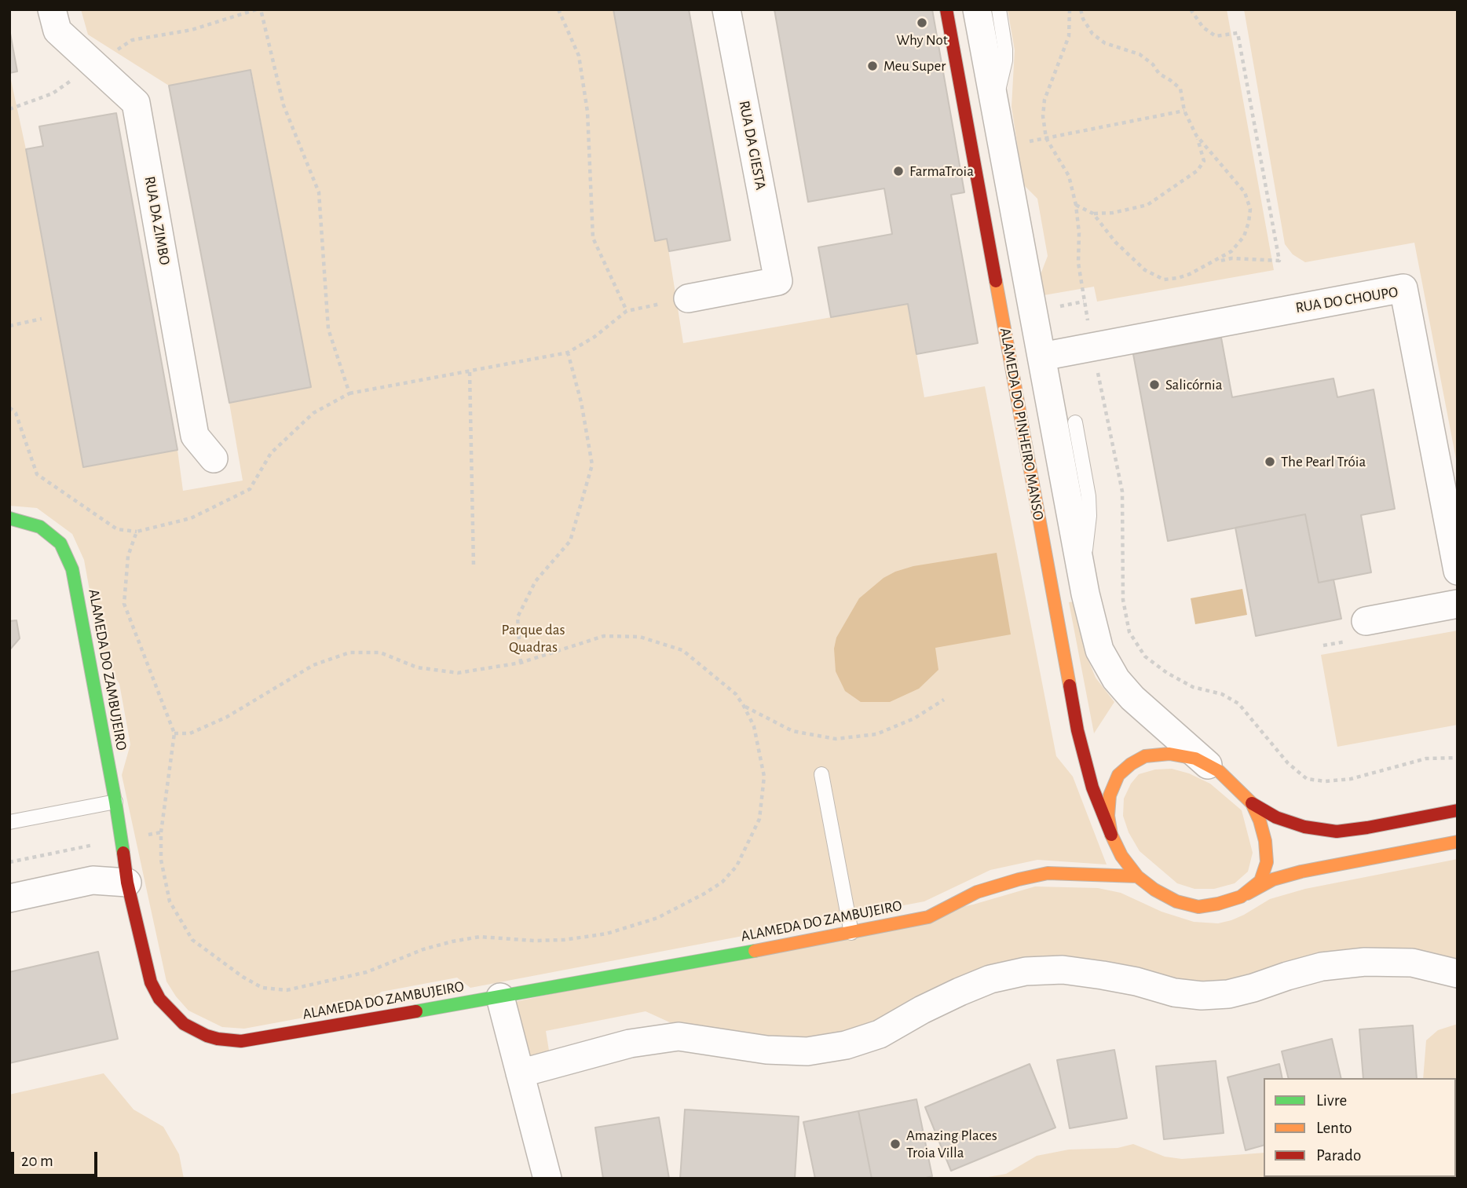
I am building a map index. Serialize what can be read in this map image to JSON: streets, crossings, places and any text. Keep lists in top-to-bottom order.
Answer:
{
  "streets": {
    "street": [
      "RUA DA GIESTA",
      "RUA DA ZIMBO",
      "RUA DO CHOUPO",
      "ALAMEDA DO PINHEIRO MANSO",
      "ALAMEDA DO ZAMBUJEIRO"
    ]
  },
  "crossings": [
    ["RUA DO CHOUPO", "ALAMEDA DO PINHEIRO MANSO"],
    ["ALAMEDA DO PINHEIRO MANSO", "ALAMEDA DO ZAMBUJEIRO"]
  ],
  "parks": ["Parque das Quadras"],
  "places": [
    "Why Not",
    "Meu Super",
    "FarmaTroia",
    "Salicórnia",
    "The Pearl Tróia",
    "Amazing Places Troia Villa"
  ],
  "legend": ["Livre", "Lento", "Parado"],
  "scale_bar": "20 m"
}
